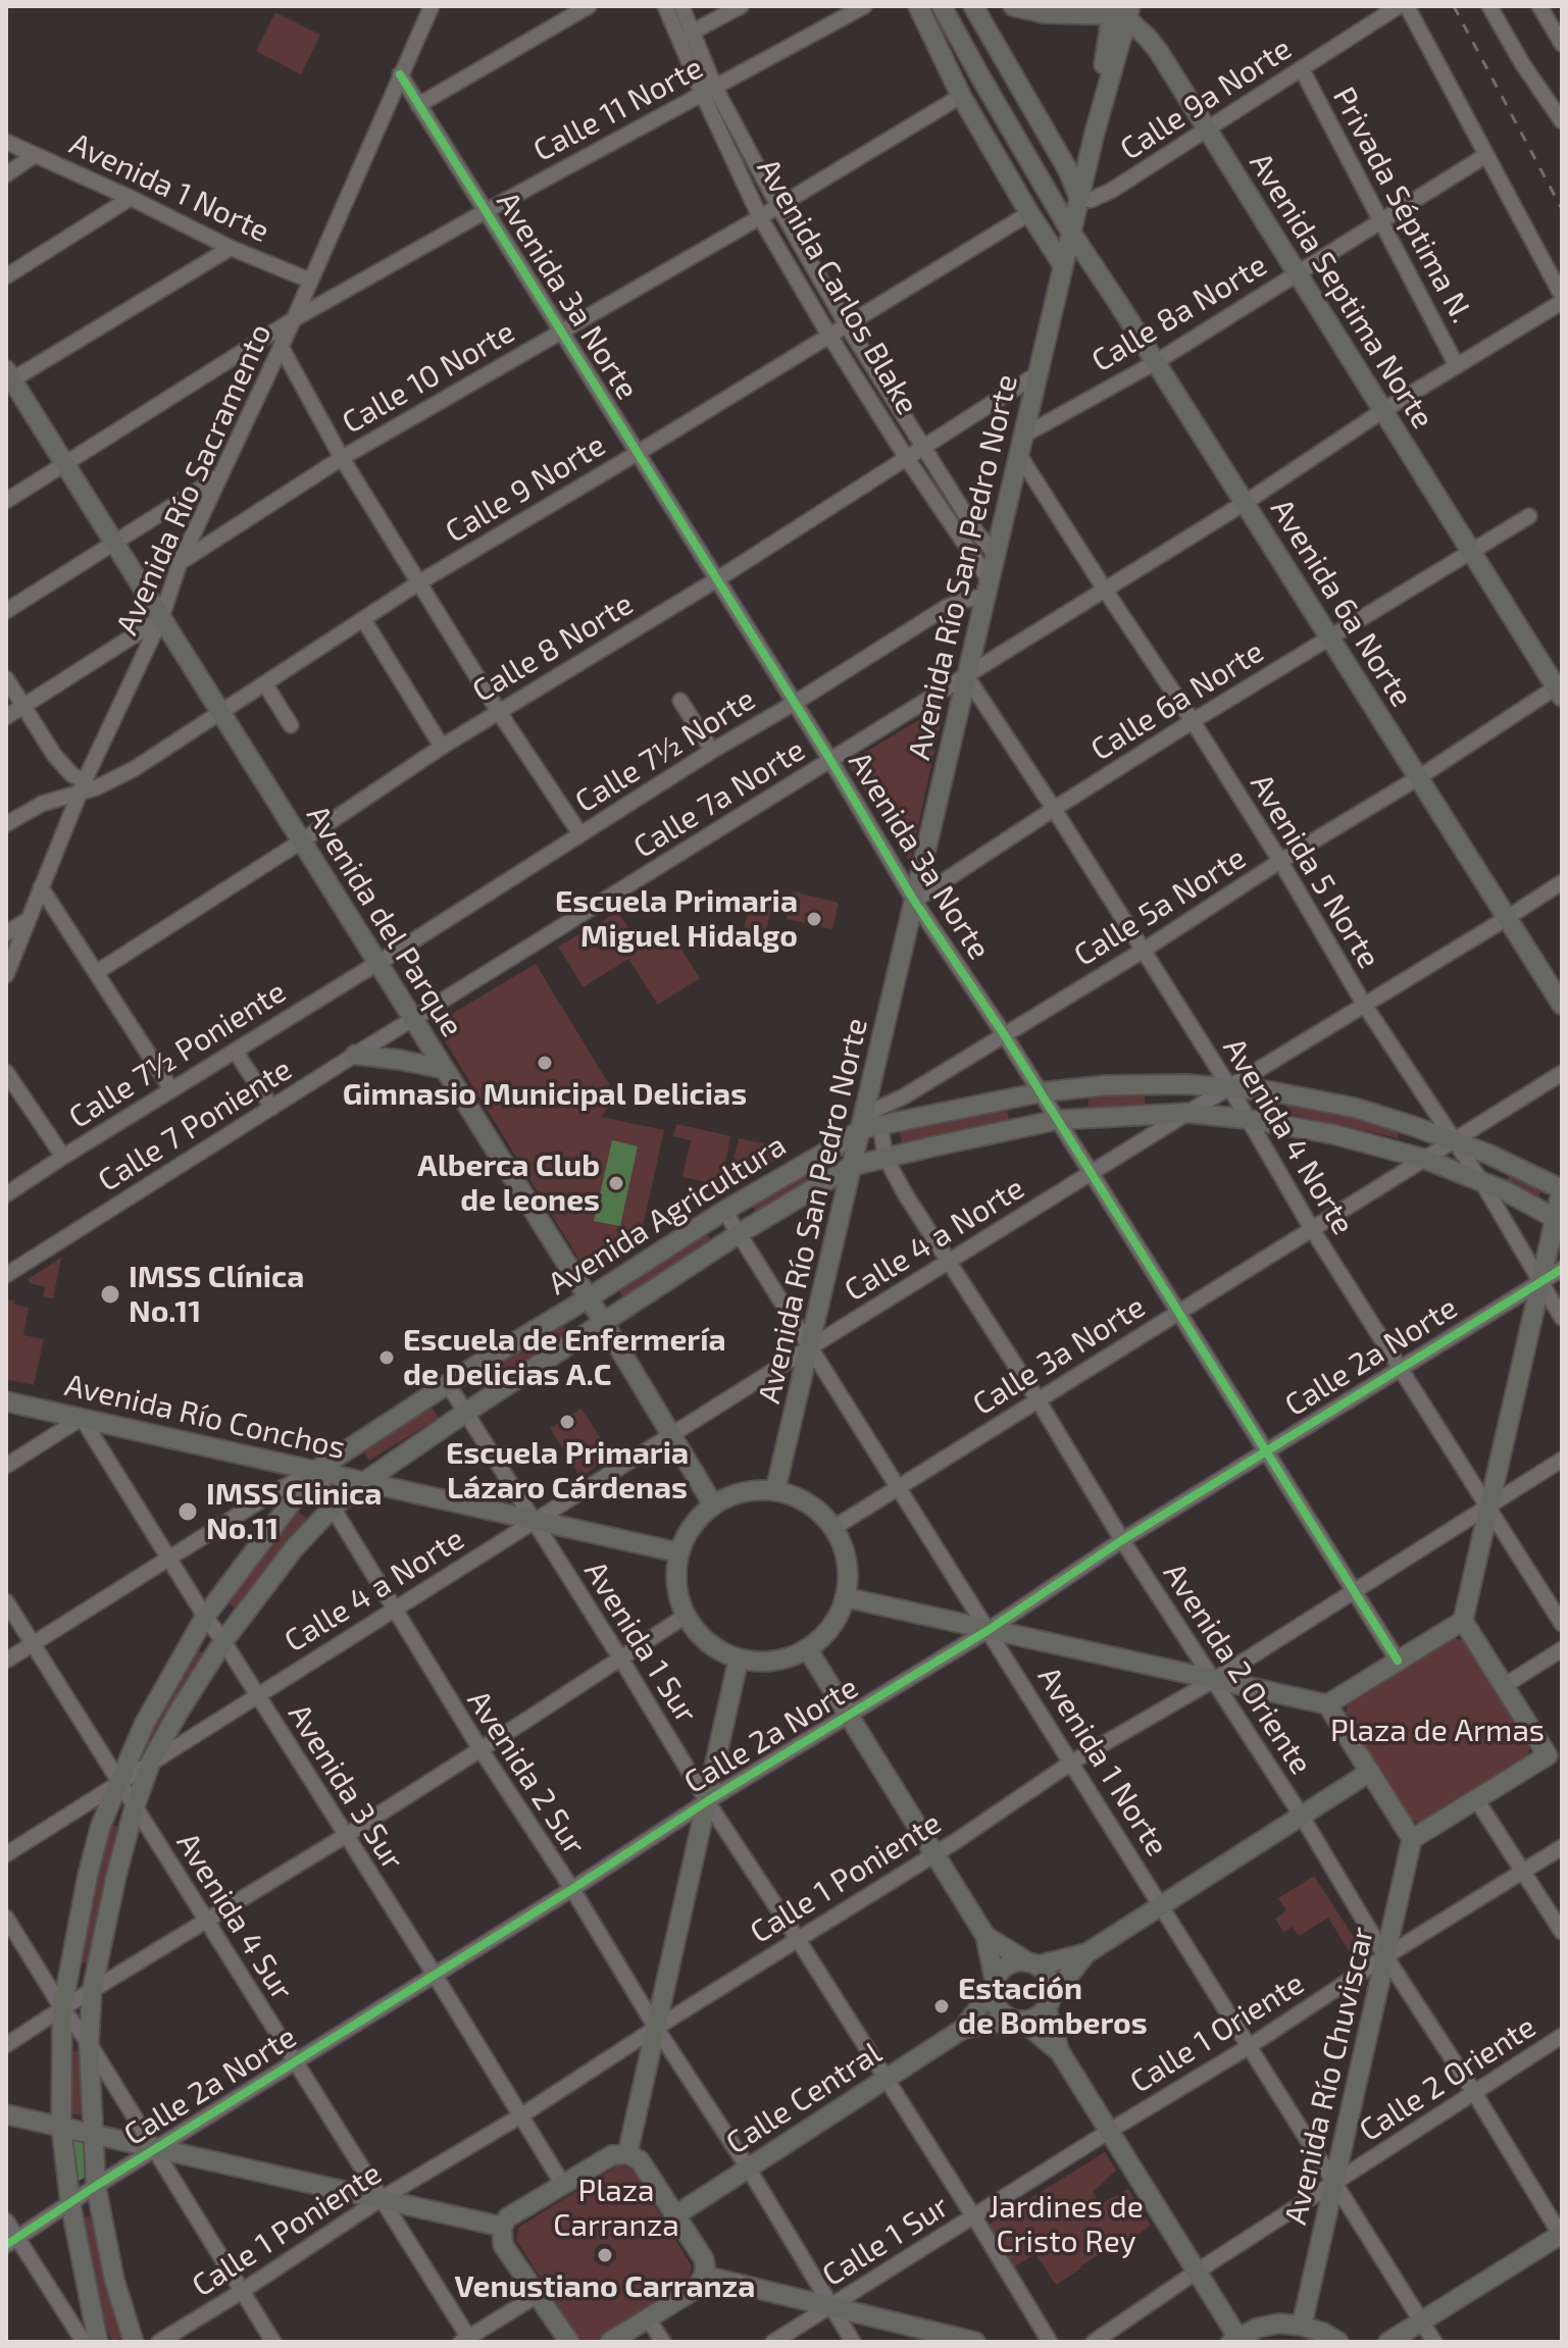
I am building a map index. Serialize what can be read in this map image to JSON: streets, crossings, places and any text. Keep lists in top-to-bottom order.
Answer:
{
  "streets": {
    "main road": [
      "Avenida Septima Norte",
      "Avenida Río San Pedro Norte",
      "Avenida 6a Norte",
      "Avenida del Parque",
      "Avenida Agricultura",
      "Avenida Río Conchos",
      "Avenida Río Chuviscar",
      "Calle Central"
    ],
    "street": [
      "Calle 9a Norte",
      "Calle 11 Norte",
      "Avenida 1 Norte",
      "Privada Séptima N.",
      "Avenida Carlos Blake",
      "Avenida 3a Norte",
      "Calle 8a Norte",
      "Calle 10 Norte",
      "Avenida Río Sacramento",
      "Calle 9 Norte",
      "Calle 8 Norte",
      "Calle 6a Norte",
      "Calle 7½ Norte",
      "Calle 7a Norte",
      "Avenida 5 Norte",
      "Calle 5a Norte",
      "Calle 7½ Poniente",
      "Calle 7 Poniente",
      "Avenida 4 Norte",
      "Calle 4 a Norte",
      "Calle 3a Norte",
      "Calle 2a Norte",
      "Avenida 1 Sur",
      "Avenida 2 Oriente",
      "Avenida 2 Sur",
      "Avenida 3 Sur",
      "Calle 1 Poniente",
      "Avenida 4 Sur",
      "Calle 1 Oriente",
      "Calle 2 Oriente",
      "Calle 1 Sur"
    ]
  },
  "crossings": [
    ["Calle 9a Norte", "Privada Séptima N."],
    ["Calle 9a Norte", "Avenida Septima Norte"],
    ["Calle 9a Norte", "Avenida Río San Pedro Norte"],
    ["Calle 11 Norte", "Avenida Carlos Blake"],
    ["Calle 11 Norte", "Avenida 3a Norte"],
    ["Calle 11 Norte", "Avenida Río Sacramento"],
    ["Calle 11 Norte", "Avenida del Parque"],
    ["Avenida 1 Norte", "Avenida Río Sacramento"],
    ["Avenida 1 Norte", "Avenida Río San Pedro Norte"],
    ["Avenida 1 Norte", "Avenida Agricultura"],
    ["Avenida 1 Norte", "Calle 4 a Norte"],
    ["Avenida 1 Norte", "Calle 3a Norte"],
    ["Avenida 1 Norte", "Calle 2a Norte"],
    ["Avenida 1 Norte", "Calle 1 Poniente"],
    ["Avenida 1 Norte", "Calle 1 Oriente"],
    ["Avenida 1 Norte", "Avenida Río Chuviscar"],
    ["Avenida 1 Norte", "Calle 2 Oriente"],
    ["Privada Séptima N.", "Calle 8a Norte"],
    ["Privada Séptima N.", "Calle 7a Norte"],
    ["Avenida Carlos Blake", "Calle 10 Norte"],
    ["Avenida Carlos Blake", "Calle 9 Norte"],
    ["Avenida Carlos Blake", "Avenida Río San Pedro Norte"],
    ["Avenida Carlos Blake", "Calle 8 Norte"],
    ["Avenida Carlos Blake", "Calle 7½ Norte"],
    ["Avenida Septima Norte", "Calle 8a Norte"],
    ["Avenida Septima Norte", "Avenida Río San Pedro Norte"],
    ["Avenida Septima Norte", "Calle 6a Norte"],
    ["Avenida Septima Norte", "Calle 7a Norte"],
    ["Avenida Septima Norte", "Calle 5a Norte"],
    ["Avenida 3a Norte", "Calle 10 Norte"],
    ["Avenida 3a Norte", "Avenida Río Sacramento"],
    ["Avenida 3a Norte", "Calle 9 Norte"],
    ["Avenida 3a Norte", "Avenida Río San Pedro Norte"],
    ["Avenida 3a Norte", "Calle 8 Norte"],
    ["Avenida 3a Norte", "Calle 6a Norte"],
    ["Avenida 3a Norte", "Calle 7½ Norte"],
    ["Avenida 3a Norte", "Calle 7a Norte"],
    ["Avenida 3a Norte", "Calle 5a Norte"],
    ["Avenida 3a Norte", "Avenida Agricultura"],
    ["Avenida 3a Norte", "Calle 4 a Norte"],
    ["Avenida 3a Norte", "Calle 3a Norte"],
    ["Avenida 3a Norte", "Calle 2a Norte"],
    ["Avenida 3a Norte", "Calle 1 Poniente"],
    ["Calle 8a Norte", "Avenida Río San Pedro Norte"],
    ["Calle 8a Norte", "Avenida 6a Norte"],
    ["Calle 10 Norte", "Avenida Río Sacramento"],
    ["Avenida Río Sacramento", "Calle 9 Norte"],
    ["Avenida Río Sacramento", "Avenida del Parque"],
    ["Calle 9 Norte", "Avenida del Parque"],
    ["Avenida Río San Pedro Norte", "Avenida 6a Norte"],
    ["Avenida Río San Pedro Norte", "Calle 8 Norte"],
    ["Avenida Río San Pedro Norte", "Calle 6a Norte"],
    ["Avenida Río San Pedro Norte", "Calle 7½ Norte"],
    ["Avenida Río San Pedro Norte", "Calle 7a Norte"],
    ["Avenida Río San Pedro Norte", "Avenida 5 Norte"],
    ["Avenida Río San Pedro Norte", "Calle 5a Norte"],
    ["Avenida Río San Pedro Norte", "Avenida del Parque"],
    ["Avenida Río San Pedro Norte", "Avenida 4 Norte"],
    ["Avenida Río San Pedro Norte", "Avenida Agricultura"],
    ["Avenida Río San Pedro Norte", "Calle 4 a Norte"],
    ["Avenida Río San Pedro Norte", "Calle 3a Norte"],
    ["Avenida Río San Pedro Norte", "Avenida Río Conchos"],
    ["Avenida Río San Pedro Norte", "Avenida 2 Oriente"],
    ["Avenida 6a Norte", "Calle 6a Norte"],
    ["Avenida 6a Norte", "Calle 7a Norte"],
    ["Avenida 6a Norte", "Calle 5a Norte"],
    ["Avenida 6a Norte", "Calle 4 a Norte"],
    ["Calle 8 Norte", "Avenida del Parque"],
    ["Calle 6a Norte", "Avenida 5 Norte"],
    ["Calle 6a Norte", "Avenida 4 Norte"],
    ["Calle 7½ Norte", "Avenida del Parque"],
    ["Calle 7½ Norte", "Calle 7½ Poniente"],
    ["Calle 7a Norte", "Avenida 5 Norte"],
    ["Calle 7a Norte", "Avenida del Parque"],
    ["Calle 7a Norte", "Calle 7 Poniente"],
    ["Calle 7a Norte", "Avenida 4 Norte"],
    ["Avenida 5 Norte", "Calle 5a Norte"],
    ["Avenida 5 Norte", "Avenida Agricultura"],
    ["Avenida 5 Norte", "Calle 4 a Norte"],
    ["Avenida 5 Norte", "Calle 3a Norte"],
    ["Avenida 5 Norte", "Calle 2a Norte"],
    ["Calle 5a Norte", "Avenida 4 Norte"],
    ["Calle 5a Norte", "Avenida Agricultura"],
    ["Calle 5a Norte", "Avenida 2 Oriente"],
    ["Avenida del Parque", "Calle 7½ Poniente"],
    ["Avenida del Parque", "Calle 7 Poniente"],
    ["Avenida del Parque", "Avenida Agricultura"],
    ["Avenida del Parque", "Calle 4 a Norte"],
    ["Avenida del Parque", "Calle 3a Norte"],
    ["Avenida del Parque", "Avenida Río Conchos"],
    ["Avenida 4 Norte", "Avenida Agricultura"],
    ["Avenida 4 Norte", "Calle 4 a Norte"],
    ["Avenida 4 Norte", "Calle 3a Norte"],
    ["Avenida 4 Norte", "Calle 2a Norte"],
    ["Avenida 4 Norte", "Calle 1 Poniente"],
    ["Avenida Agricultura", "Calle 4 a Norte"],
    ["Avenida Agricultura", "Calle 3a Norte"],
    ["Avenida Agricultura", "Calle 2a Norte"],
    ["Avenida Agricultura", "Avenida Río Conchos"],
    ["Avenida Agricultura", "Avenida 1 Sur"],
    ["Avenida Agricultura", "Avenida 2 Oriente"],
    ["Avenida Agricultura", "Avenida 2 Sur"],
    ["Avenida Agricultura", "Avenida 3 Sur"],
    ["Avenida Agricultura", "Avenida 4 Sur"],
    ["Calle 4 a Norte", "Avenida Río Conchos"],
    ["Calle 4 a Norte", "Avenida 1 Sur"],
    ["Calle 4 a Norte", "Avenida 2 Oriente"],
    ["Calle 4 a Norte", "Avenida 2 Sur"],
    ["Calle 4 a Norte", "Avenida 3 Sur"],
    ["Calle 4 a Norte", "Avenida 4 Sur"],
    ["Calle 3a Norte", "Avenida Río Conchos"],
    ["Calle 3a Norte", "Avenida 2 Oriente"],
    ["Calle 2a Norte", "Avenida 1 Sur"],
    ["Calle 2a Norte", "Avenida 2 Oriente"],
    ["Calle 2a Norte", "Avenida 2 Sur"],
    ["Calle 2a Norte", "Avenida 3 Sur"],
    ["Calle 2a Norte", "Avenida 4 Sur"],
    ["Avenida Río Conchos", "Avenida 1 Sur"],
    ["Avenida Río Conchos", "Avenida 2 Sur"],
    ["Avenida Río Conchos", "Avenida 3 Sur"],
    ["Avenida 1 Sur", "Calle 1 Poniente"],
    ["Avenida 1 Sur", "Calle Central"],
    ["Avenida 1 Sur", "Calle 1 Sur"],
    ["Avenida 2 Oriente", "Calle 1 Poniente"],
    ["Avenida 2 Oriente", "Calle 1 Oriente"],
    ["Avenida 2 Oriente", "Avenida Río Chuviscar"],
    ["Avenida 2 Oriente", "Calle 2 Oriente"],
    ["Avenida 2 Sur", "Calle 1 Poniente"],
    ["Avenida 2 Sur", "Calle Central"],
    ["Avenida 2 Sur", "Calle 1 Sur"],
    ["Avenida 3 Sur", "Calle 1 Poniente"],
    ["Calle 1 Poniente", "Avenida 4 Sur"],
    ["Calle 1 Oriente", "Avenida Río Chuviscar"],
    ["Calle 1 Oriente", "Calle 1 Sur"],
    ["Avenida Río Chuviscar", "Calle 2 Oriente"]
  ],
  "parks": ["Plaza de Armas", "Plaza Carranza", "Jardines de Cristo Rey"],
  "places": [
    "Escuela Primaria Miguel Hidalgo",
    "Gimnasio Municipal Delicias",
    "Alberca Club de leones",
    "IMSS Clínica No.11",
    "Escuela de Enfermería de Delicias A.C",
    "Escuela Primaria Lázaro Cárdenas",
    "IMSS Clinica No.11",
    "Estación de Bomberos",
    "Venustiano Carranza"
  ]
}
